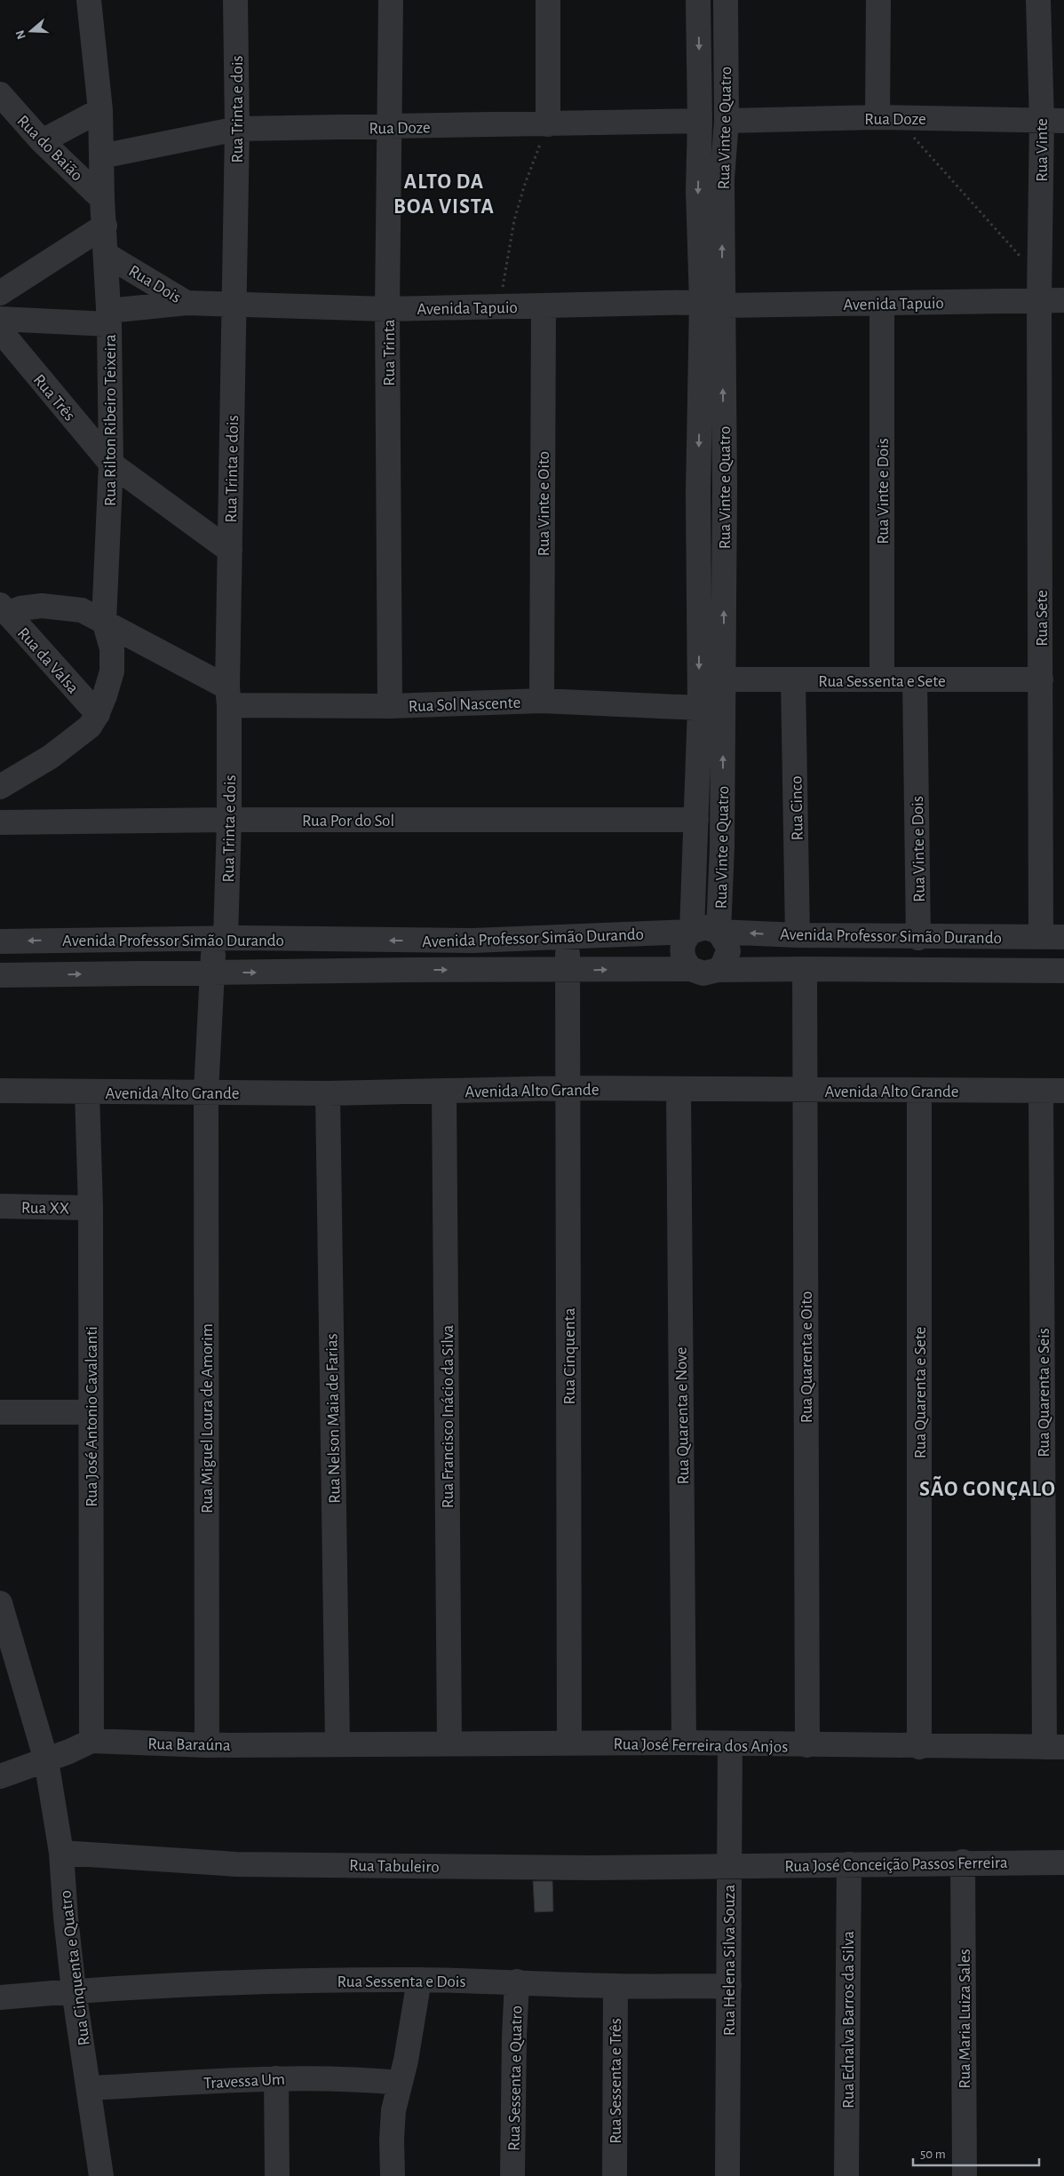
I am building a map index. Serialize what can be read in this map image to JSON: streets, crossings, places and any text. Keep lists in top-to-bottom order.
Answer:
{
  "streets": {
    "street": [
      "Rua Trinta e dois",
      "Rua Doze",
      "Rua Vinte e Quatro",
      "Rua do Baião",
      "Rua Vinte",
      "Rua Dois",
      "Avenida Tapuio",
      "Rua Trinta",
      "Rua Três",
      "Rua Rilton Ribeiro Teixeira",
      "Rua Vinte e Dois",
      "Rua Vinte e Oito",
      "Rua Sete",
      "Rua da Valsa",
      "Rua Sessenta e Sete",
      "Rua Sol Nascente",
      "Rua Cinco",
      "Rua Por do Sol",
      "Avenida Professor Simão Durando",
      "Avenida Alto Grande",
      "Rua XX",
      "Rua Cinquenta",
      "Rua Quarenta e Oito",
      "Rua Quarenta e Sete",
      "Rua Quarenta e Seis",
      "Rua Quarenta e Nove",
      "Rua José Antonio Cavalcanti",
      "Rua Francisco Inácio da Silva",
      "Rua Miguel Loura de Amorim",
      "Rua Nelson Maia de Farias",
      "Rua Baraúna",
      "Rua José Ferreira dos Anjos",
      "Rua José Conceição Passos Ferreira",
      "Rua Tabuleiro",
      "Rua Helena Silva Souza",
      "Rua Cinquenta e Quatro",
      "Rua Sessenta e Dois",
      "Rua Maria Luiza Sales",
      "Rua Ednalva Barros da Silva",
      "Rua Sessenta e Quatro",
      "Travessa Um",
      "Rua Sessenta e Três"
    ]
  },
  "crossings": [
    ["Rua Trinta e dois", "Rua Doze"],
    ["Rua Trinta e dois", "Rua Dois"],
    ["Rua Trinta e dois", "Avenida Tapuio"],
    ["Rua Trinta e dois", "Rua Três"],
    ["Rua Trinta e dois", "Rua Sol Nascente"],
    ["Rua Trinta e dois", "Rua Por do Sol"],
    ["Rua Trinta e dois", "Avenida Professor Simão Durando"],
    ["Rua Trinta e dois", "Rua Miguel Loura de Amorim"],
    ["Rua Doze", "Rua Vinte e Quatro"],
    ["Rua Doze", "Rua Vinte"],
    ["Rua Doze", "Rua Trinta"],
    ["Rua Doze", "Rua Rilton Ribeiro Teixeira"],
    ["Rua Vinte e Quatro", "Avenida Tapuio"],
    ["Rua Vinte e Quatro", "Rua Sessenta e Sete"],
    ["Rua Vinte e Quatro", "Rua Sol Nascente"],
    ["Rua Vinte e Quatro", "Rua Por do Sol"],
    ["Rua Vinte e Quatro", "Avenida Professor Simão Durando"],
    ["Rua do Baião", "Rua Rilton Ribeiro Teixeira"],
    ["Rua Vinte", "Avenida Tapuio"],
    ["Rua Vinte", "Rua Sete"],
    ["Rua Dois", "Avenida Tapuio"],
    ["Rua Dois", "Rua Rilton Ribeiro Teixeira"],
    ["Avenida Tapuio", "Rua Trinta"],
    ["Avenida Tapuio", "Rua Vinte e Dois"],
    ["Avenida Tapuio", "Rua Vinte e Oito"],
    ["Avenida Tapuio", "Rua Sete"],
    ["Rua Trinta", "Rua Sol Nascente"],
    ["Rua Três", "Rua Rilton Ribeiro Teixeira"],
    ["Rua Rilton Ribeiro Teixeira", "Rua da Valsa"],
    ["Rua Vinte e Dois", "Rua Sessenta e Sete"],
    ["Rua Vinte e Dois", "Avenida Professor Simão Durando"],
    ["Rua Vinte e Oito", "Rua Sol Nascente"],
    ["Rua Sete", "Rua Sessenta e Sete"],
    ["Rua Sete", "Avenida Professor Simão Durando"],
    ["Rua Sessenta e Sete", "Rua Cinco"],
    ["Rua Cinco", "Avenida Professor Simão Durando"],
    ["Avenida Professor Simão Durando", "Rua Cinquenta"],
    ["Avenida Professor Simão Durando", "Rua Quarenta e Oito"],
    ["Avenida Professor Simão Durando", "Rua Miguel Loura de Amorim"],
    ["Avenida Alto Grande", "Rua Cinquenta"],
    ["Avenida Alto Grande", "Rua Quarenta e Oito"],
    ["Avenida Alto Grande", "Rua Quarenta e Sete"],
    ["Avenida Alto Grande", "Rua Quarenta e Seis"],
    ["Avenida Alto Grande", "Rua Quarenta e Nove"],
    ["Avenida Alto Grande", "Rua José Antonio Cavalcanti"],
    ["Avenida Alto Grande", "Rua Francisco Inácio da Silva"],
    ["Avenida Alto Grande", "Rua Miguel Loura de Amorim"],
    ["Avenida Alto Grande", "Rua Nelson Maia de Farias"],
    ["Rua XX", "Rua José Antonio Cavalcanti"],
    ["Rua Cinquenta", "Rua José Ferreira dos Anjos"],
    ["Rua Quarenta e Oito", "Rua José Ferreira dos Anjos"],
    ["Rua Quarenta e Sete", "Rua José Ferreira dos Anjos"],
    ["Rua Quarenta e Seis", "Rua José Ferreira dos Anjos"],
    ["Rua Quarenta e Nove", "Rua José Ferreira dos Anjos"],
    ["Rua José Antonio Cavalcanti", "Rua Baraúna"],
    ["Rua Francisco Inácio da Silva", "Rua José Ferreira dos Anjos"],
    ["Rua Miguel Loura de Amorim", "Rua Baraúna"],
    ["Rua Nelson Maia de Farias", "Rua Baraúna"],
    ["Rua Nelson Maia de Farias", "Rua José Ferreira dos Anjos"],
    ["Rua Baraúna", "Rua José Ferreira dos Anjos"],
    ["Rua Baraúna", "Rua Cinquenta e Quatro"],
    ["Rua José Ferreira dos Anjos", "Rua Helena Silva Souza"],
    ["Rua José Conceição Passos Ferreira", "Rua Tabuleiro"],
    ["Rua José Conceição Passos Ferreira", "Rua Helena Silva Souza"],
    ["Rua José Conceição Passos Ferreira", "Rua Maria Luiza Sales"],
    ["Rua José Conceição Passos Ferreira", "Rua Ednalva Barros da Silva"],
    ["Rua Tabuleiro", "Rua Helena Silva Souza"],
    ["Rua Tabuleiro", "Rua Cinquenta e Quatro"],
    ["Rua Helena Silva Souza", "Rua Sessenta e Dois"],
    ["Rua Cinquenta e Quatro", "Rua Sessenta e Dois"],
    ["Rua Cinquenta e Quatro", "Travessa Um"],
    ["Rua Sessenta e Dois", "Rua Sessenta e Quatro"],
    ["Rua Sessenta e Dois", "Rua Sessenta e Três"]
  ],
  "districts": ["ALTO DA BOA VISTA", "SÃO GONÇALO"],
  "scale_bar": "50 m",
  "north": "left"
}
